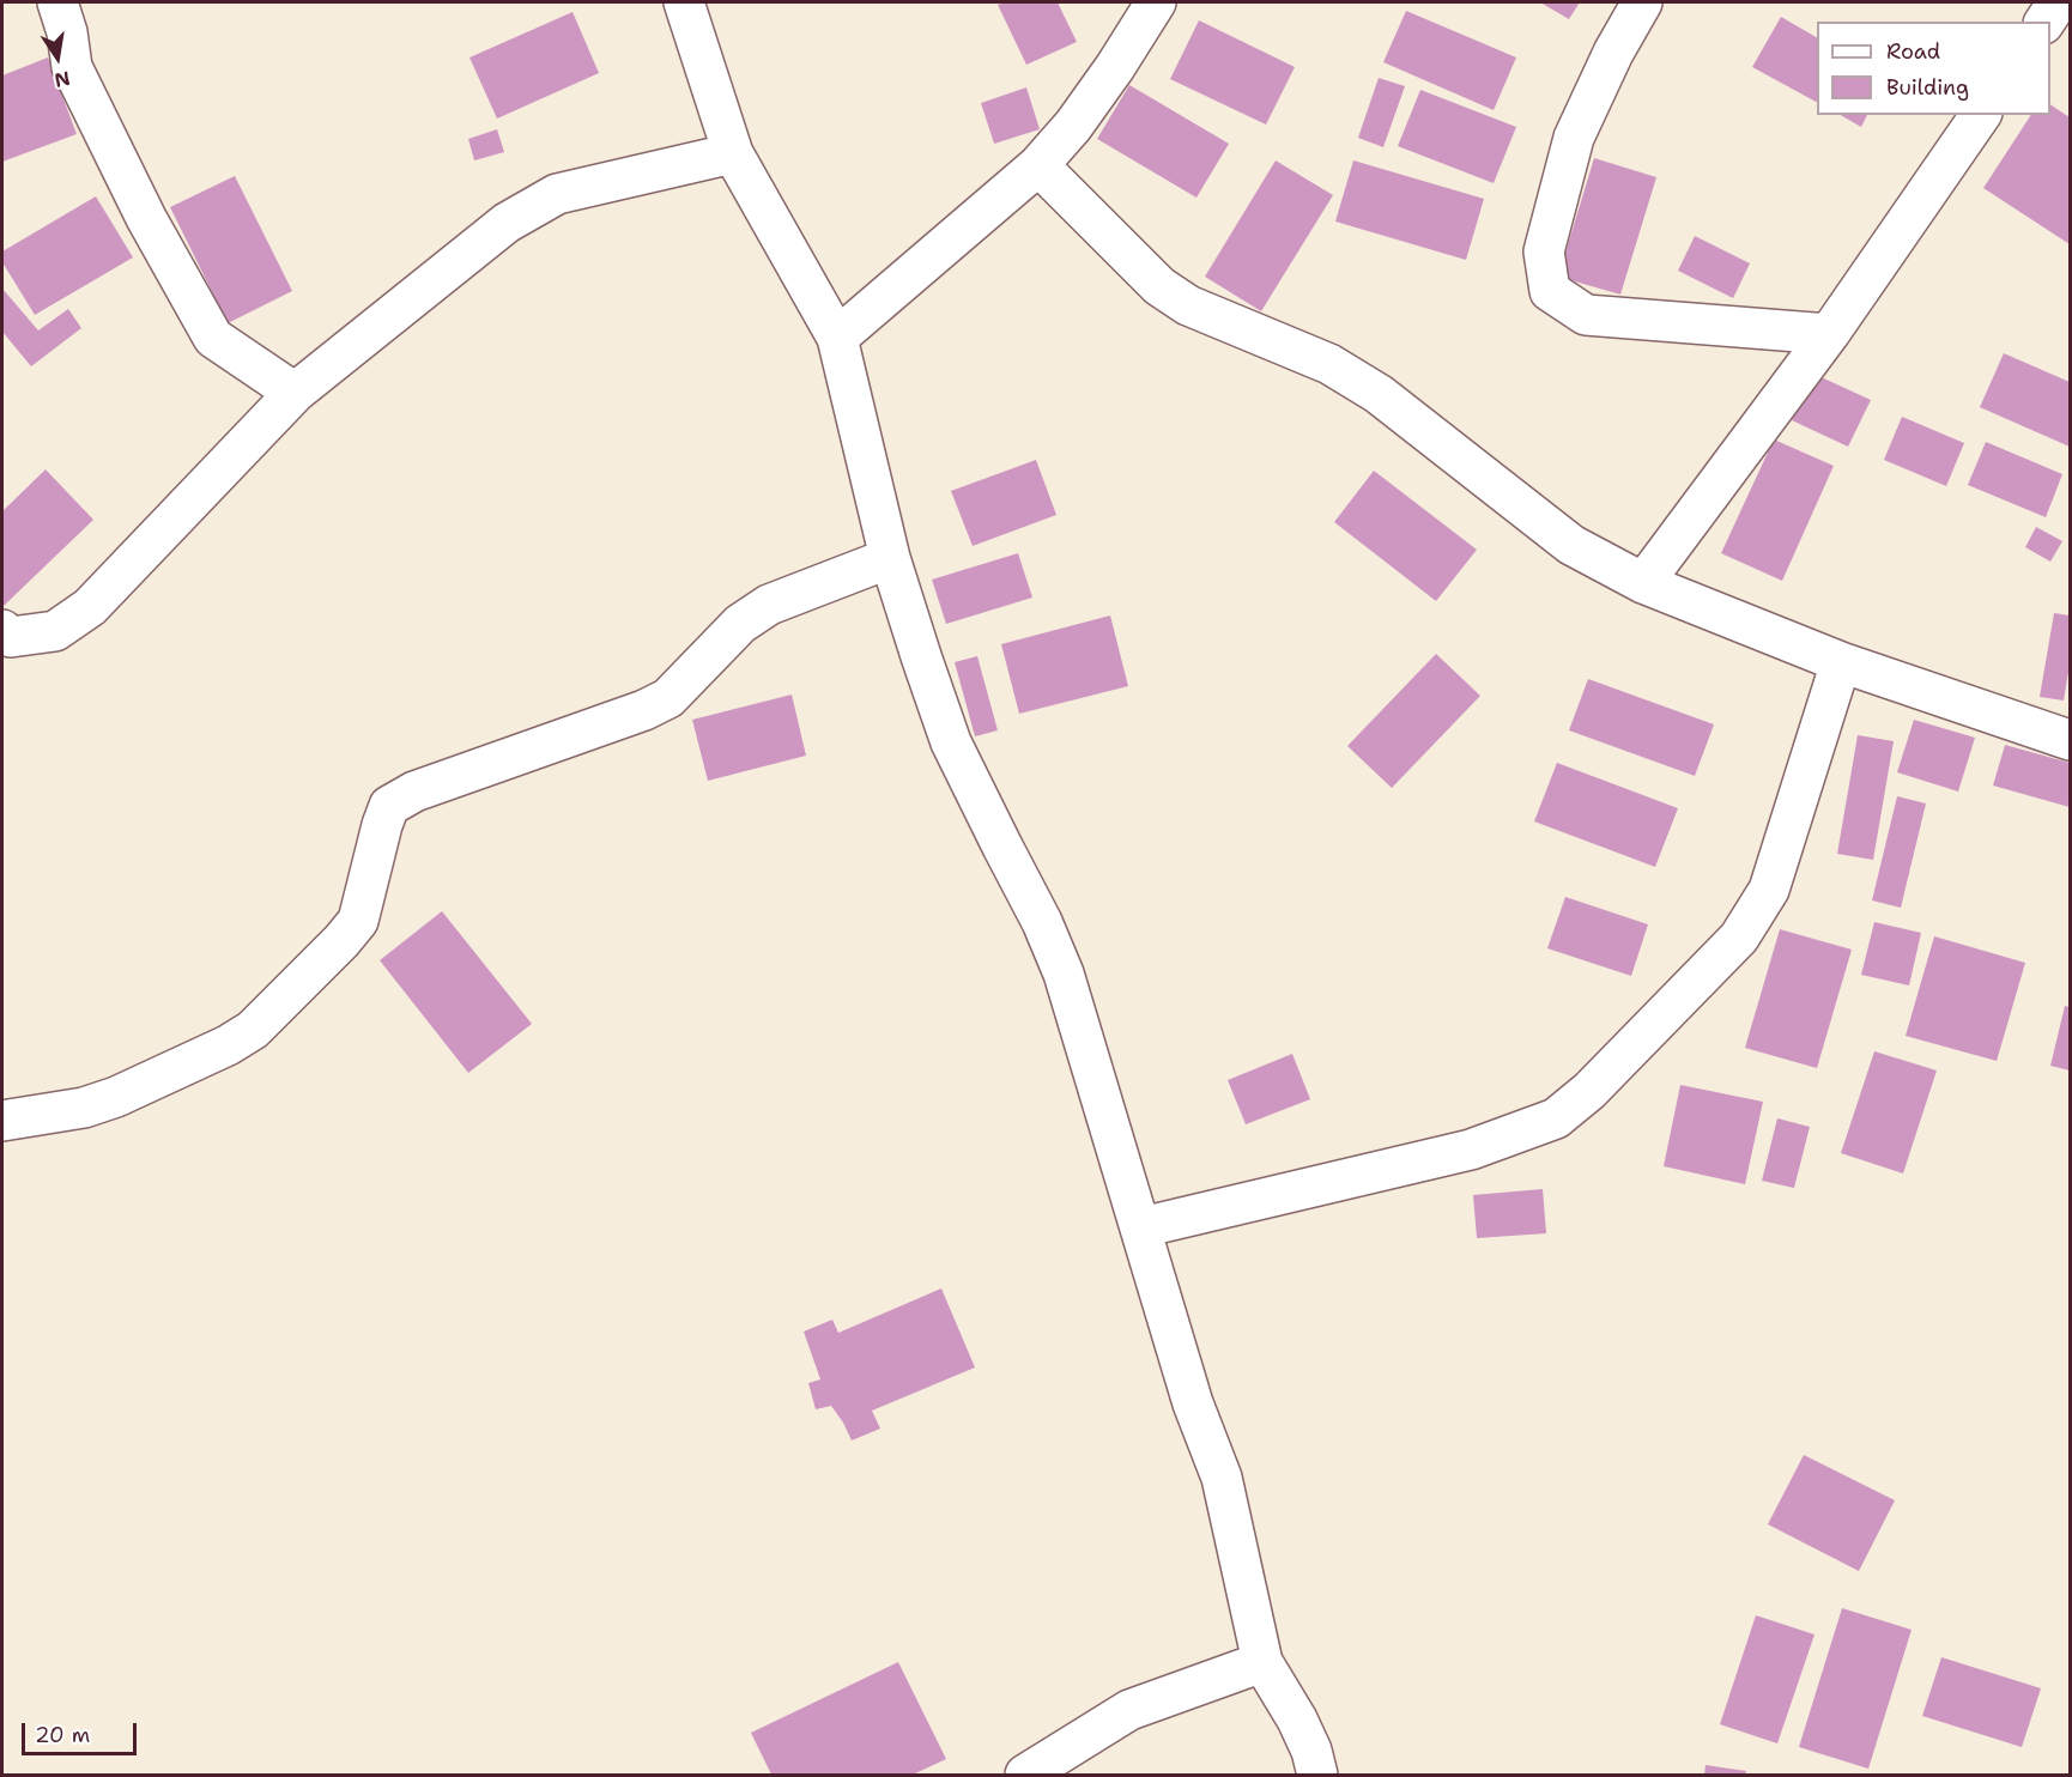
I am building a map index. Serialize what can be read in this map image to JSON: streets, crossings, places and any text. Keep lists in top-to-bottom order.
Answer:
{
  "legend": ["Road", "Building"],
  "scale_bar": "20 m",
  "north": "bottom"
}
